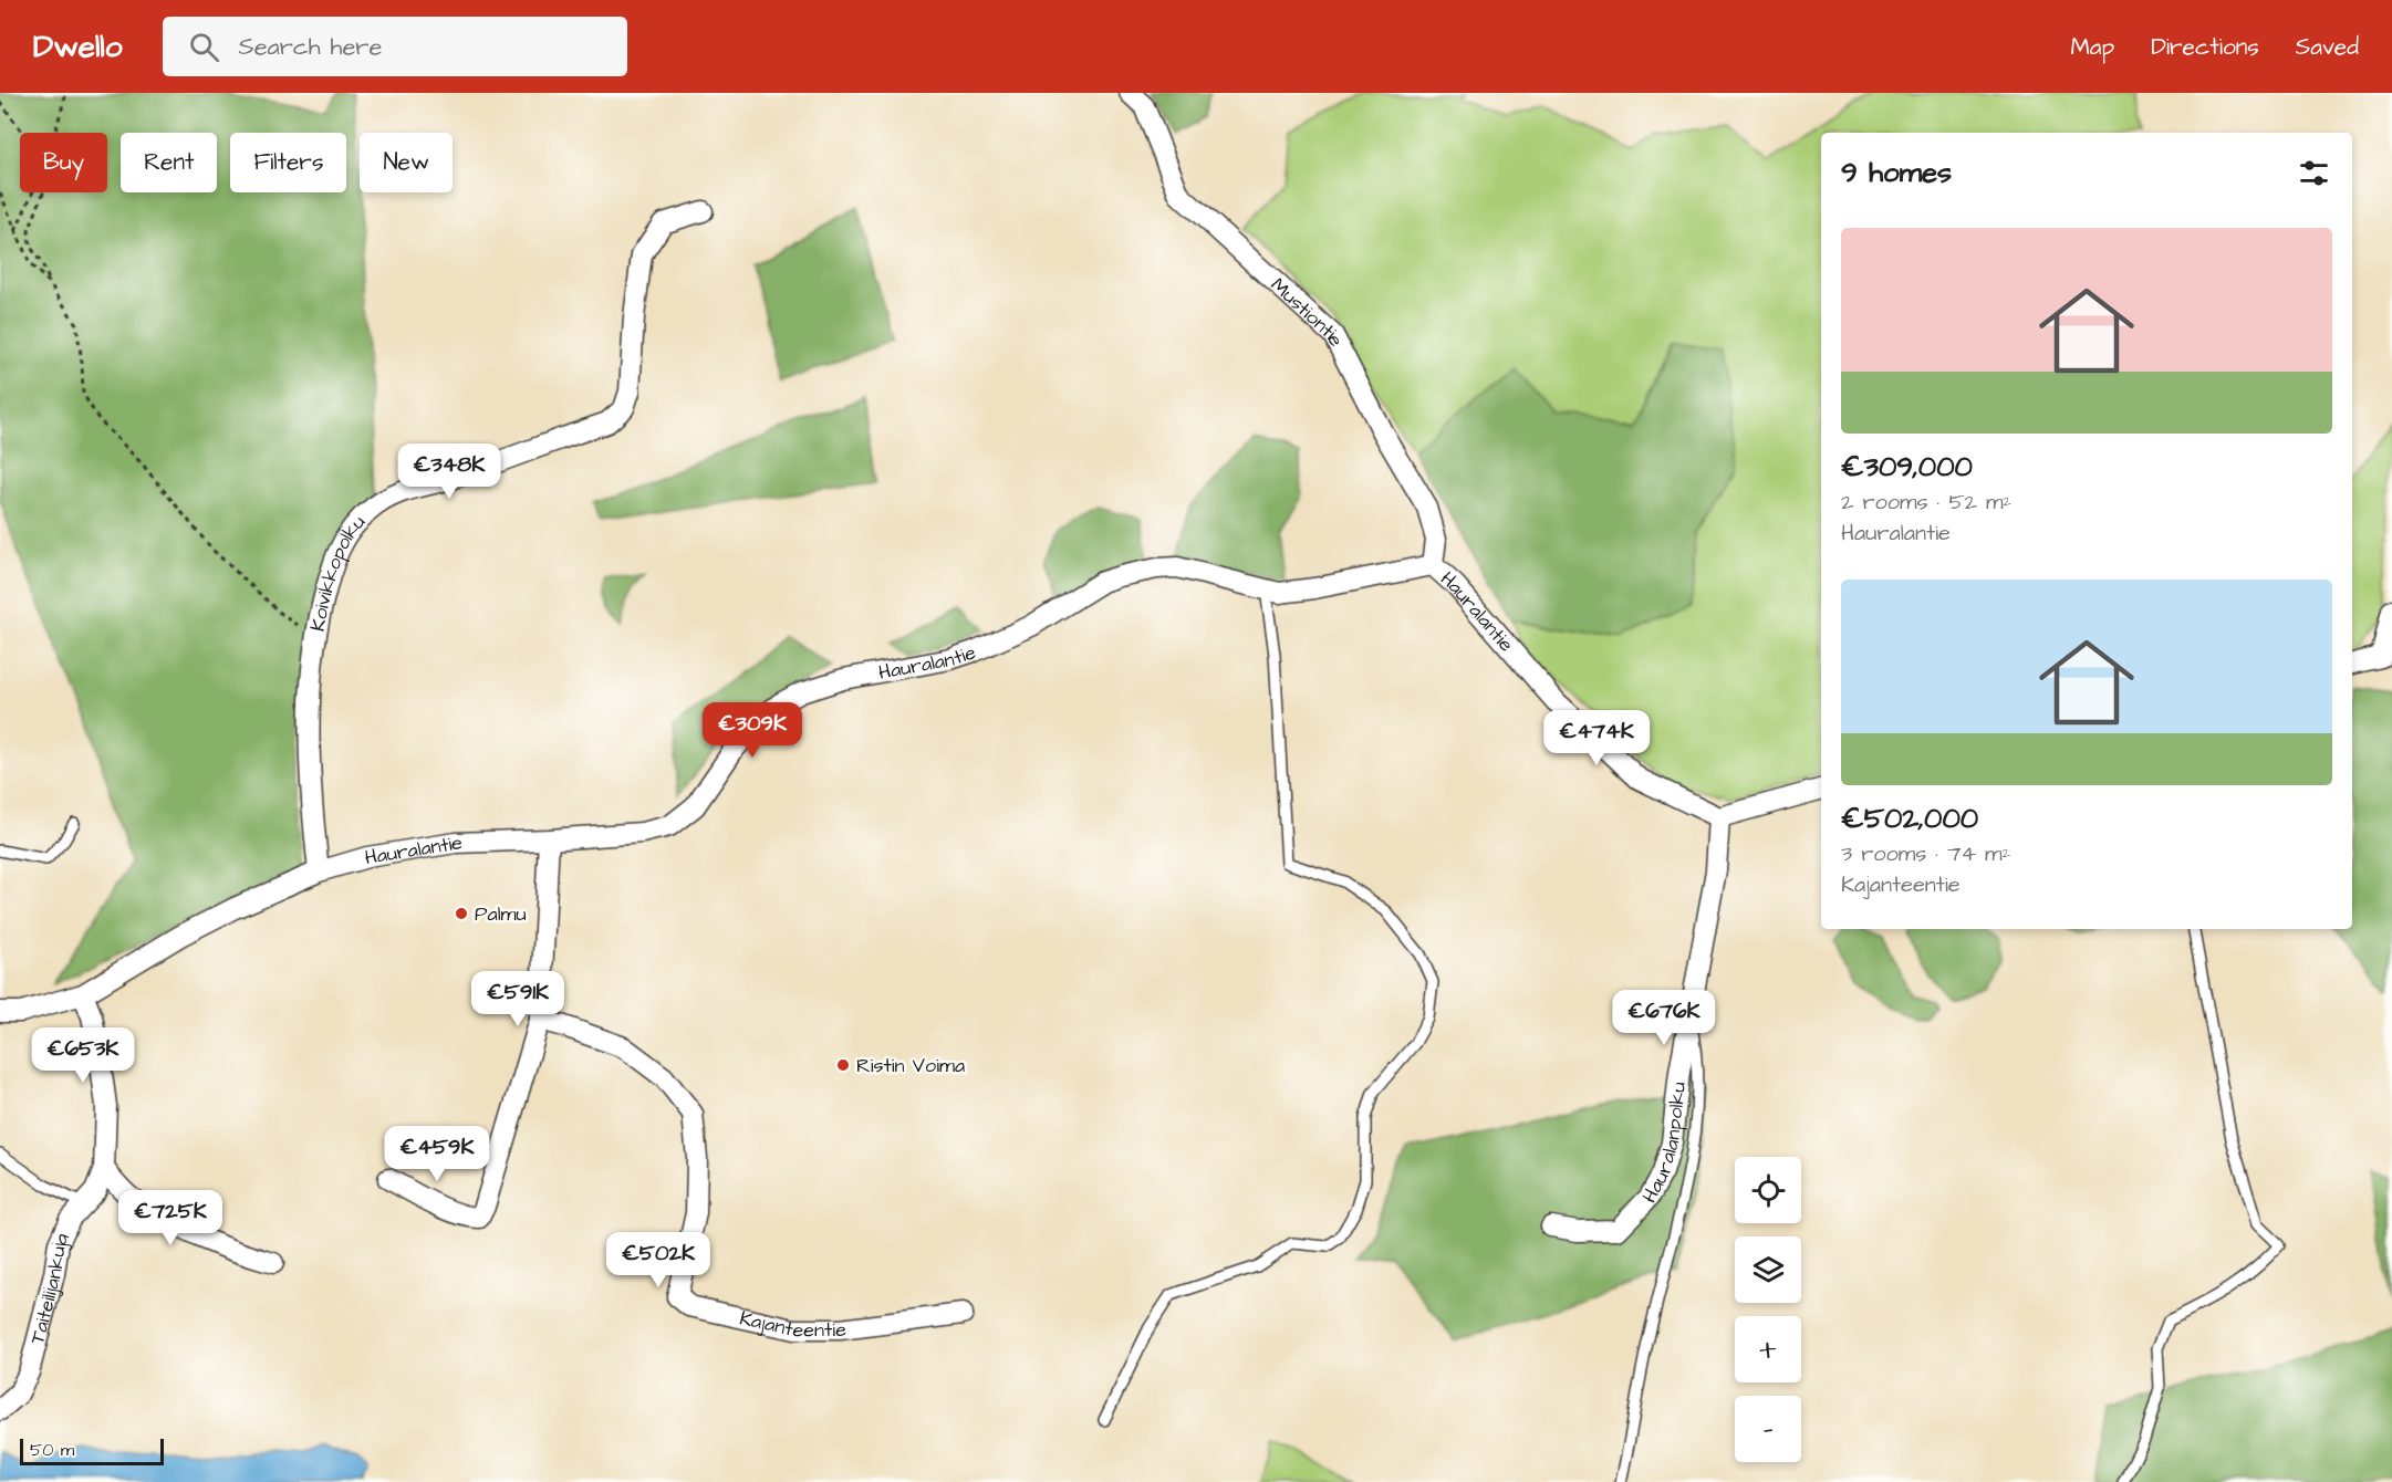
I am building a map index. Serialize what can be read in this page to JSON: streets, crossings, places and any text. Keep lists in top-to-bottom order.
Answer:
{
  "streets": {
    "street": [
      "Mustiontie",
      "Koivikkopolku",
      "Hauralantie",
      "Hauralanpolku",
      "Taiteilijankuja",
      "Kajanteentie"
    ]
  },
  "crossings": [
    ["Mustiontie", "Hauralantie"],
    ["Koivikkopolku", "Hauralantie"],
    ["Hauralantie", "Hauralanpolku"],
    ["Hauralantie", "Taiteilijankuja"]
  ],
  "places": ["Palmu", "Ristin Voima"],
  "scale_bar": "50 m",
  "page": {
    "header": "Dwello",
    "search": "Search here",
    "nav": ["Map", "Directions", "Saved"],
    "chip": [
      "Buy",
      "Rent",
      "Filters",
      "New"
    ],
    "heading": "9 homes",
    "list": [
      {
        "name": "€309,000",
        "note": "2 rooms · 52 m² · Hauralantie"
      },
      {
        "name": "€502,000",
        "note": "3 rooms · 74 m² · Kajanteentie"
      }
    ],
    "price": [
      "€348K",
      "€309K",
      "€474K",
      "€591K",
      "€676K",
      "€653K",
      "€459K",
      "€725K",
      "€502K"
    ],
    "map_buttons": ["+", "−"],
    "scale": "50 m"
  }
}
